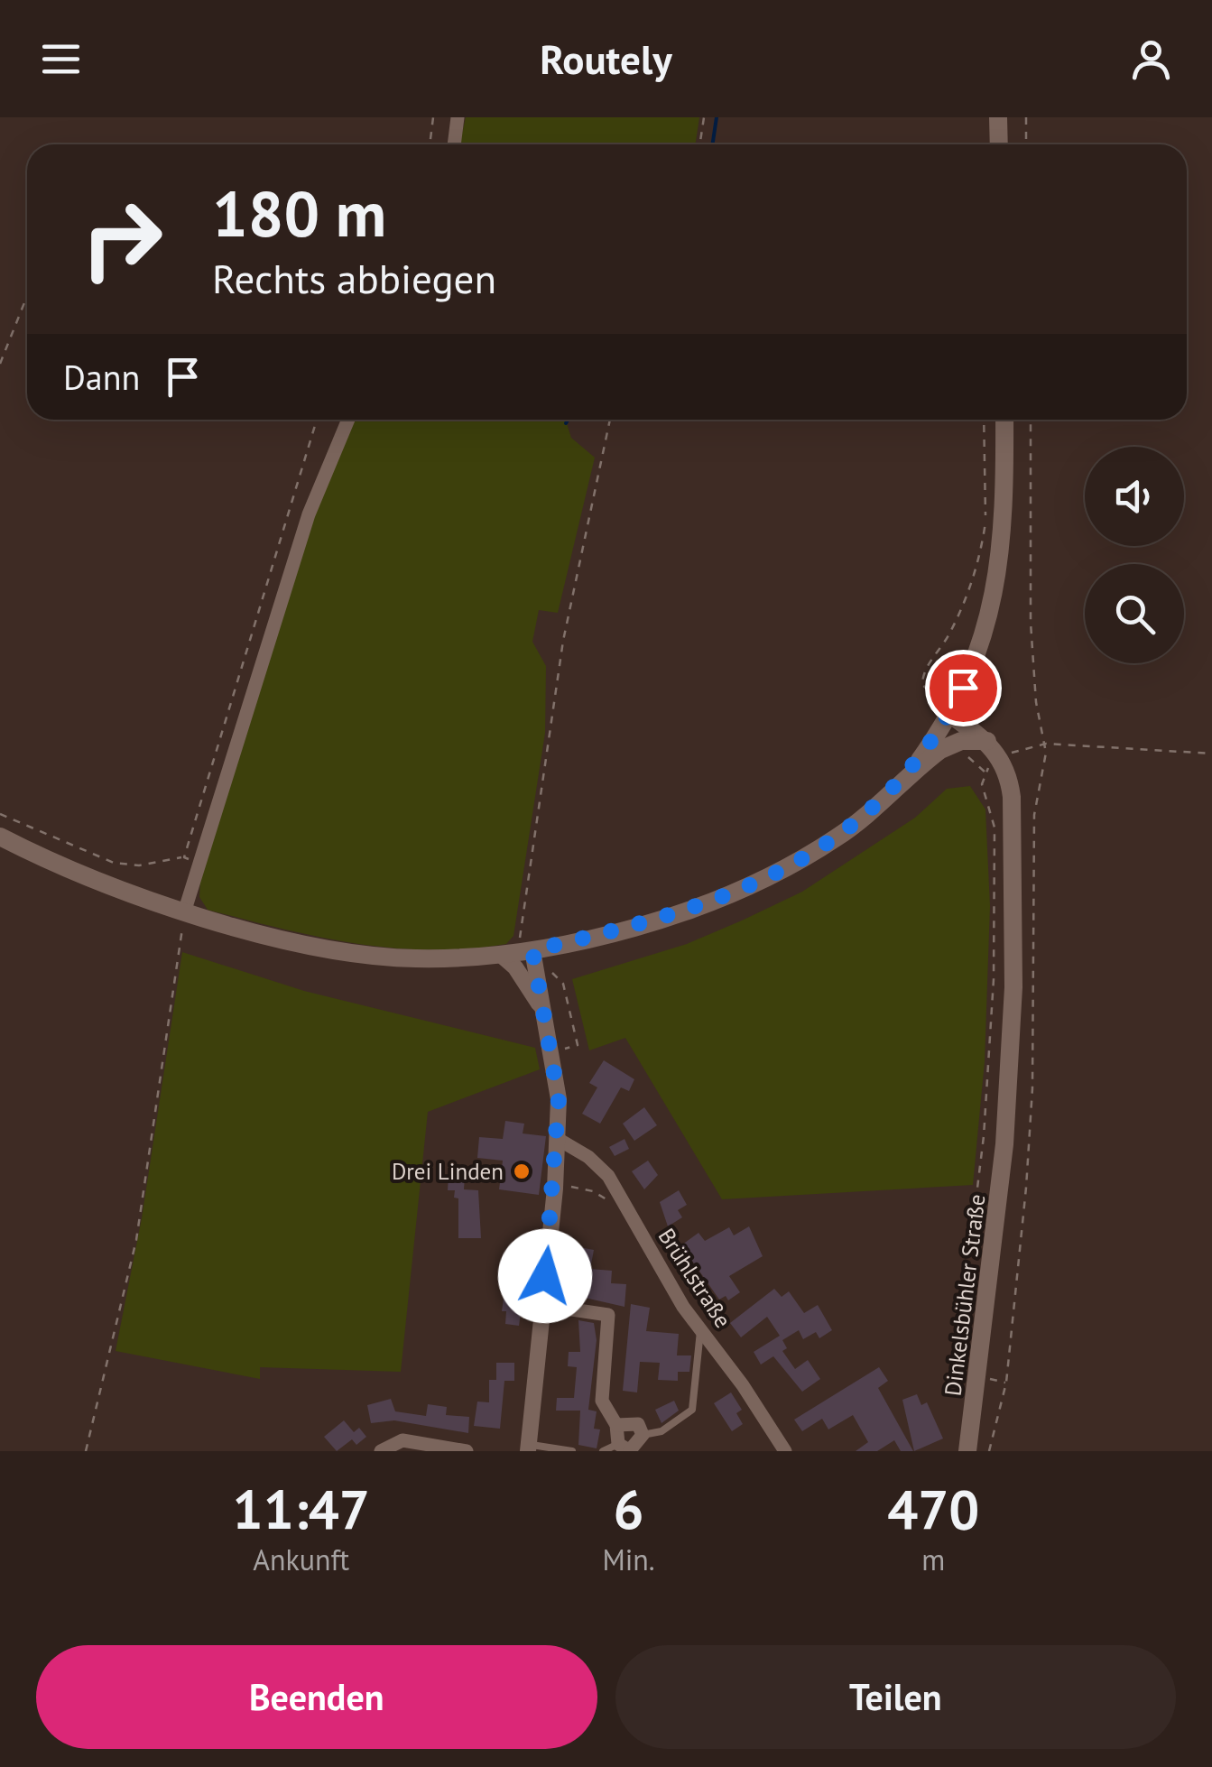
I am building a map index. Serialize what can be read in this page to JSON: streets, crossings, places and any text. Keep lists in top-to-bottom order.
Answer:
{
  "streets": {
    "main road": ["Dinkelsbühler Straße"],
    "street": ["Brühlstraße"]
  },
  "places": ["Drei Linden"],
  "page": {
    "header": "Routely",
    "turn": ["180 m", "Rechts abbiegen"],
    "then": "Dann",
    "eta": [
      "11:47",
      "Ankunft",
      "6",
      "Min.",
      "470",
      "m"
    ],
    "buttons": ["Beenden", "Teilen"]
  }
}
